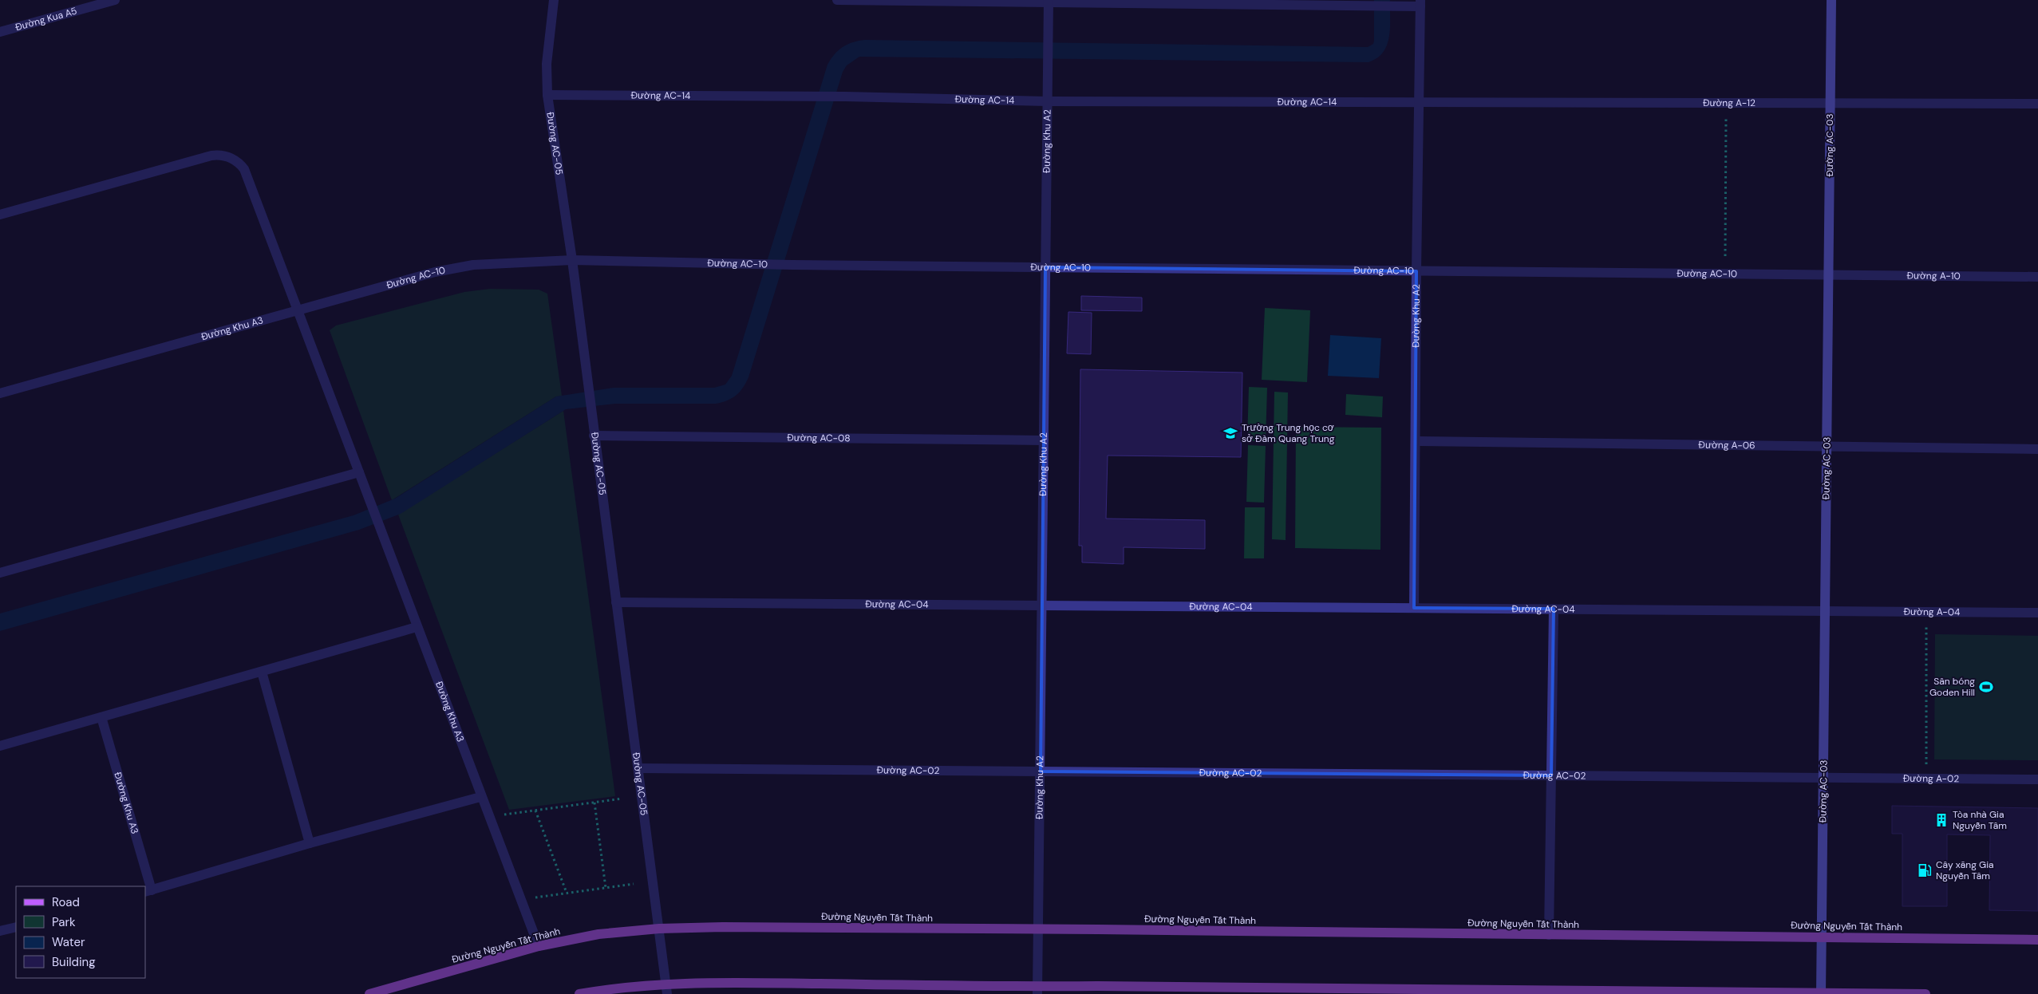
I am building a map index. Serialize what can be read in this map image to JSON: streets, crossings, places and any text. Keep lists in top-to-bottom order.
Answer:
{
  "streets": {
    "main road": ["Đường Nguyễn Tất Thành"],
    "street": [
      "Đường Kua A5",
      "Đường AC-14",
      "Đường A-12",
      "Đường Khu A2",
      "Đường AC-05",
      "Đường AC-03",
      "Đường AC-10",
      "Đường A-10",
      "Đường Khu A3",
      "Đường AC-08",
      "Đường A-06",
      "Đường AC-04",
      "Đường A-04",
      "Đường AC-02",
      "Đường A-02"
    ]
  },
  "crossings": [
    ["Đường AC-14", "Đường A-12"],
    ["Đường AC-14", "Đường Khu A2"],
    ["Đường AC-14", "Đường AC-05"],
    ["Đường A-12", "Đường Khu A2"],
    ["Đường A-12", "Đường AC-03"],
    ["Đường Khu A2", "Đường AC-10"],
    ["Đường Khu A2", "Đường AC-08"],
    ["Đường Khu A2", "Đường A-06"],
    ["Đường Khu A2", "Đường AC-04"],
    ["Đường Khu A2", "Đường AC-02"],
    ["Đường Khu A2", "Đường Nguyễn Tất Thành"],
    ["Đường AC-05", "Đường AC-10"],
    ["Đường AC-05", "Đường AC-08"],
    ["Đường AC-05", "Đường AC-04"],
    ["Đường AC-05", "Đường AC-02"],
    ["Đường AC-05", "Đường Nguyễn Tất Thành"],
    ["Đường AC-03", "Đường AC-10"],
    ["Đường AC-03", "Đường A-10"],
    ["Đường AC-03", "Đường A-06"],
    ["Đường AC-03", "Đường AC-04"],
    ["Đường AC-03", "Đường A-04"],
    ["Đường AC-03", "Đường AC-02"],
    ["Đường AC-03", "Đường A-02"],
    ["Đường AC-03", "Đường Nguyễn Tất Thành"],
    ["Đường AC-10", "Đường A-10"],
    ["Đường AC-10", "Đường Khu A3"],
    ["Đường Khu A3", "Đường Nguyễn Tất Thành"],
    ["Đường AC-04", "Đường A-04"],
    ["Đường AC-02", "Đường A-02"]
  ],
  "places": {
    "school or university": ["Trường Trung học cơ sở Đàm Quang Trung"],
    "sports": ["Sân bóng Goden Hill"],
    "building": ["Tòa nhà Gia Nguyễn Tâm"],
    "fuel station": ["Cây xăng Gia Nguyễn Tâm"]
  },
  "legend": [
    "Road",
    "Park",
    "Water",
    "Building"
  ]
}
